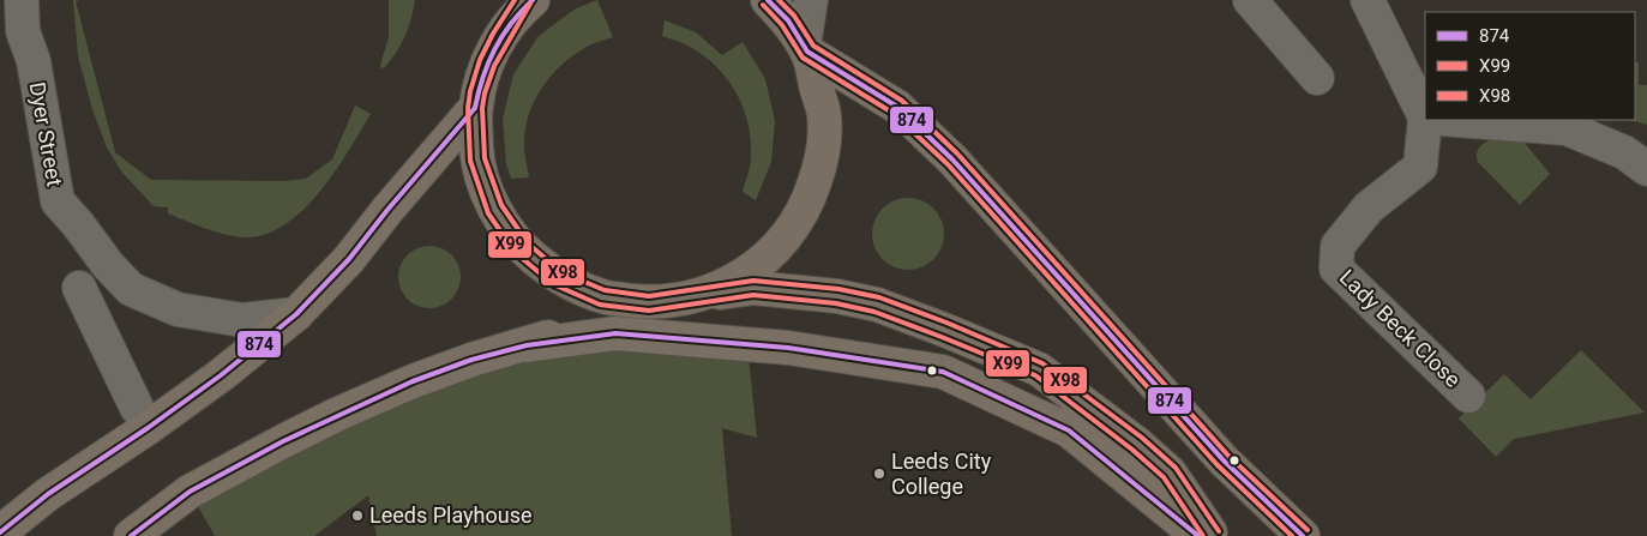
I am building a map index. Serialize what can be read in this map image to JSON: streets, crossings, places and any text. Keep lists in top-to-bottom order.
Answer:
{
  "streets": {
    "street": ["Dyer Street", "Lady Beck Close"]
  },
  "places": ["Leeds City College", "Leeds Playhouse"],
  "lines": ["transit line 874", "transit line X99", "transit line X98"],
  "legend": ["874", "X99", "X98"]
}
